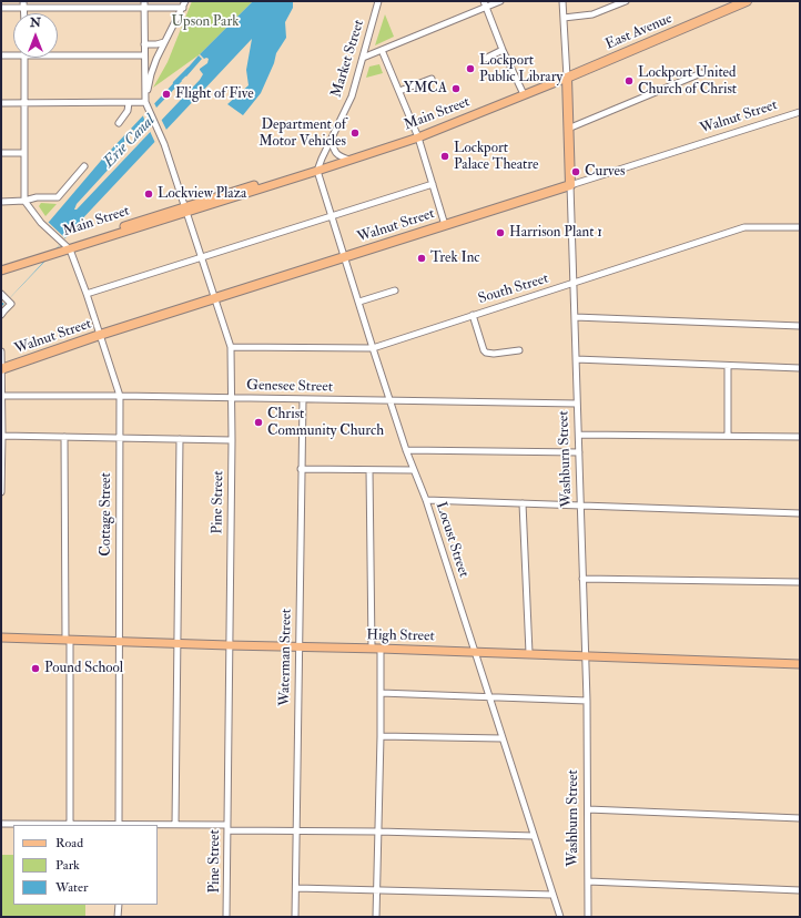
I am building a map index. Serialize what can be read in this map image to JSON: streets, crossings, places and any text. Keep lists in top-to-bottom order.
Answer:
{
  "streets": {
    "highway": ["East Avenue", "Walnut Street", "Washburn Street"],
    "main road": ["Main Street", "High Street"],
    "street": [
      "Market Street",
      "South Street",
      "Genesee Street",
      "Pine Street",
      "Cottage Street",
      "Locust Street",
      "Waterman Street"
    ]
  },
  "crossings": [
    ["East Avenue", "Main Street"],
    ["East Avenue", "Washburn Street"],
    ["Market Street", "Main Street"],
    ["Market Street", "Locust Street"],
    ["Main Street", "Washburn Street"],
    ["Main Street", "Pine Street"],
    ["Main Street", "Cottage Street"],
    ["Main Street", "Locust Street"],
    ["Walnut Street", "Washburn Street"],
    ["Walnut Street", "Pine Street"],
    ["Walnut Street", "Cottage Street"],
    ["Walnut Street", "Locust Street"],
    ["South Street", "Washburn Street"],
    ["South Street", "Pine Street"],
    ["South Street", "Locust Street"],
    ["Genesee Street", "Washburn Street"],
    ["Genesee Street", "Pine Street"],
    ["Genesee Street", "Cottage Street"],
    ["Genesee Street", "Locust Street"],
    ["Genesee Street", "Waterman Street"],
    ["Washburn Street", "High Street"],
    ["Pine Street", "High Street"],
    ["Cottage Street", "High Street"],
    ["Locust Street", "High Street"],
    ["High Street", "Waterman Street"]
  ],
  "water": ["Erie Canal"],
  "parks": ["Upson Park"],
  "places": [
    "Lockport Public Library",
    "Lockport United Church of Christ",
    "YMCA",
    "Flight of Five",
    "Department of Motor Vehicles",
    "Lockport Palace Theatre",
    "Curves",
    "Lockview Plaza",
    "Harrison Plant 1",
    "Trek Inc",
    "Christ Community Church",
    "Pound School"
  ],
  "legend": ["Road", "Park", "Water"],
  "north": "top"
}
